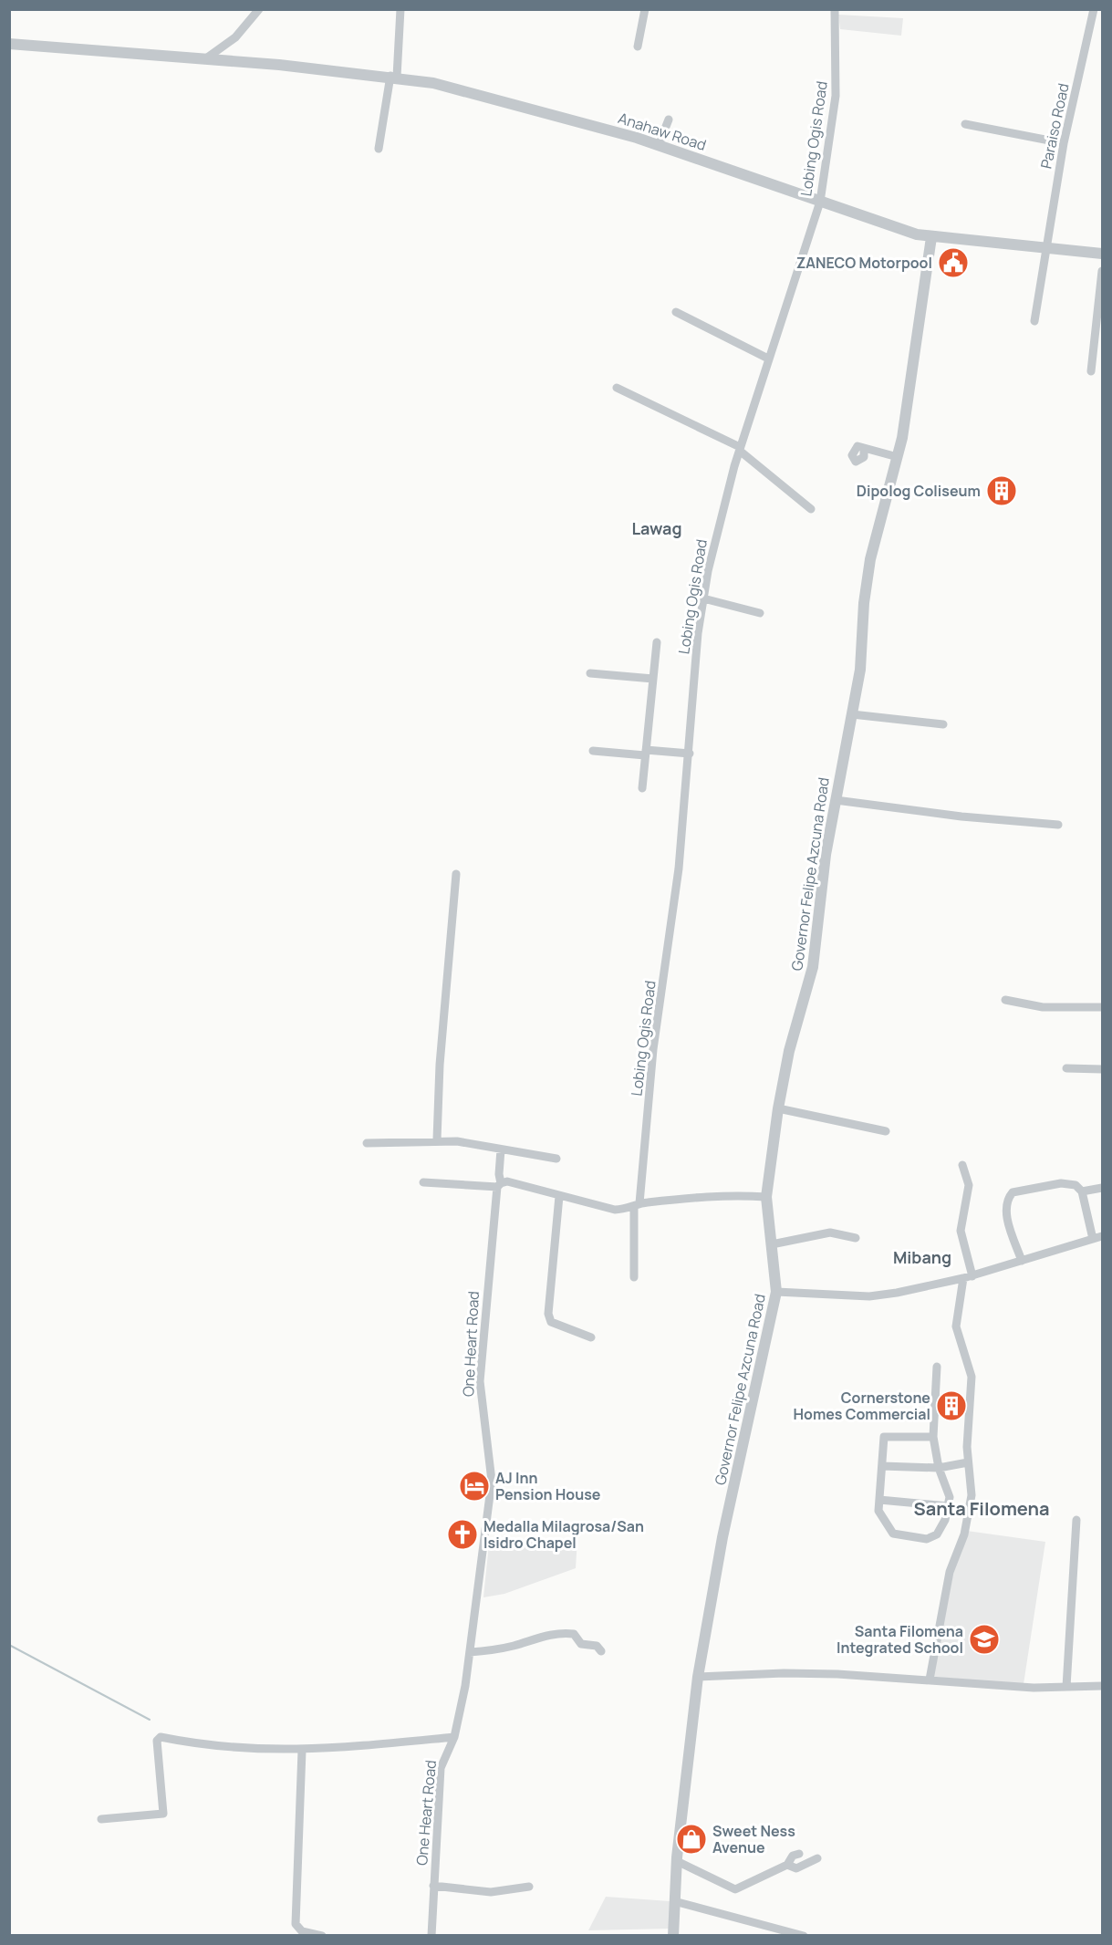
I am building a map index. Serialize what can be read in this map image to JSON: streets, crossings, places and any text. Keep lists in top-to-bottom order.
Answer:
{
  "streets": {
    "street": [
      "Paraiso Road",
      "Anahaw Road",
      "Lobing Ogis Road",
      "Governor Felipe Azcuna Road",
      "One Heart Road"
    ]
  },
  "crossings": [
    ["Paraiso Road", "Anahaw Road"],
    ["Anahaw Road", "Lobing Ogis Road"],
    ["Anahaw Road", "Governor Felipe Azcuna Road"]
  ],
  "districts": ["Lawag", "Mibang", "Santa Filomena"],
  "places": {
    "public building": ["ZANECO Motorpool"],
    "building": ["Dipolog Coliseum", "Cornerstone Homes Commercial"],
    "hotel": ["AJ Inn Pension House"],
    "church": ["Medalla Milagrosa/San Isidro Chapel"],
    "school or university": ["Santa Filomena Integrated School"],
    "shop": ["Sweet Ness Avenue"]
  }
}
